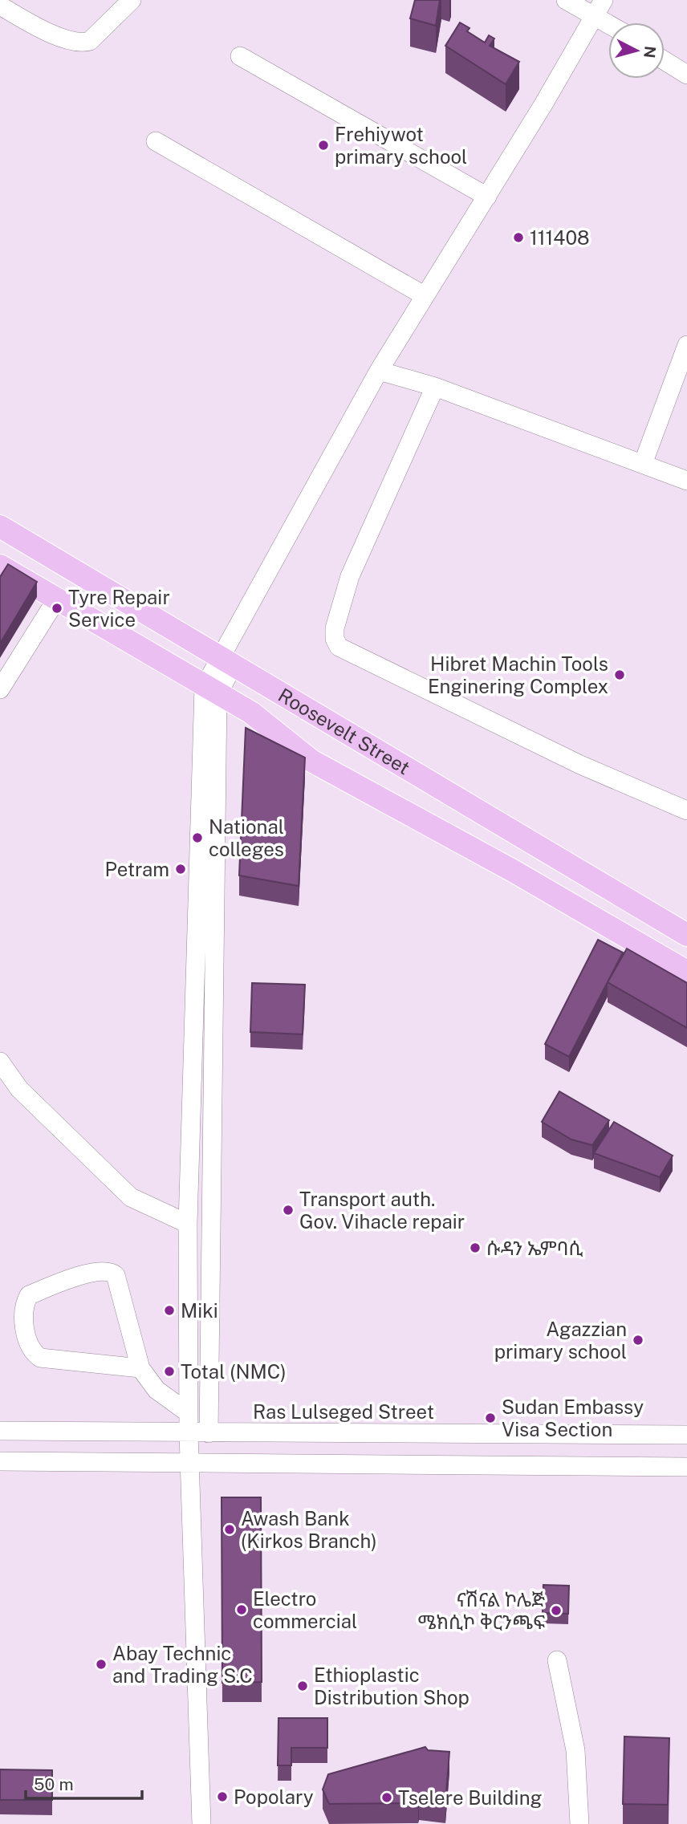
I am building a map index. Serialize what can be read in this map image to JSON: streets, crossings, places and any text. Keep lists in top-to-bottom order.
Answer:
{
  "streets": {
    "main road": ["Roosevelt Street"],
    "street": ["Ras Lulseged Street"]
  },
  "places": [
    "Frehiywot primary school",
    "111408",
    "Tyre Repair Service",
    "Hibret Machin Tools Enginering Complex",
    "National colleges",
    "Petram",
    "Transport auth. Gov. Vihacle repair",
    "ሱዳን ኤምባሲ",
    "Miki",
    "Agazzian primary school",
    "Total (NMC)",
    "Sudan Embassy Visa Section",
    "Awash Bank (Kirkos Branch)",
    "Electro commercial",
    "ናሽናል ኮሌጅ ሜክሲኮ ቅርንጫፍ",
    "Abay Technic and Trading S.C",
    "Ethioplastic Distribution Shop",
    "Popolary",
    "Tselere Building"
  ],
  "scale_bar": "50 m",
  "north": "right"
}
